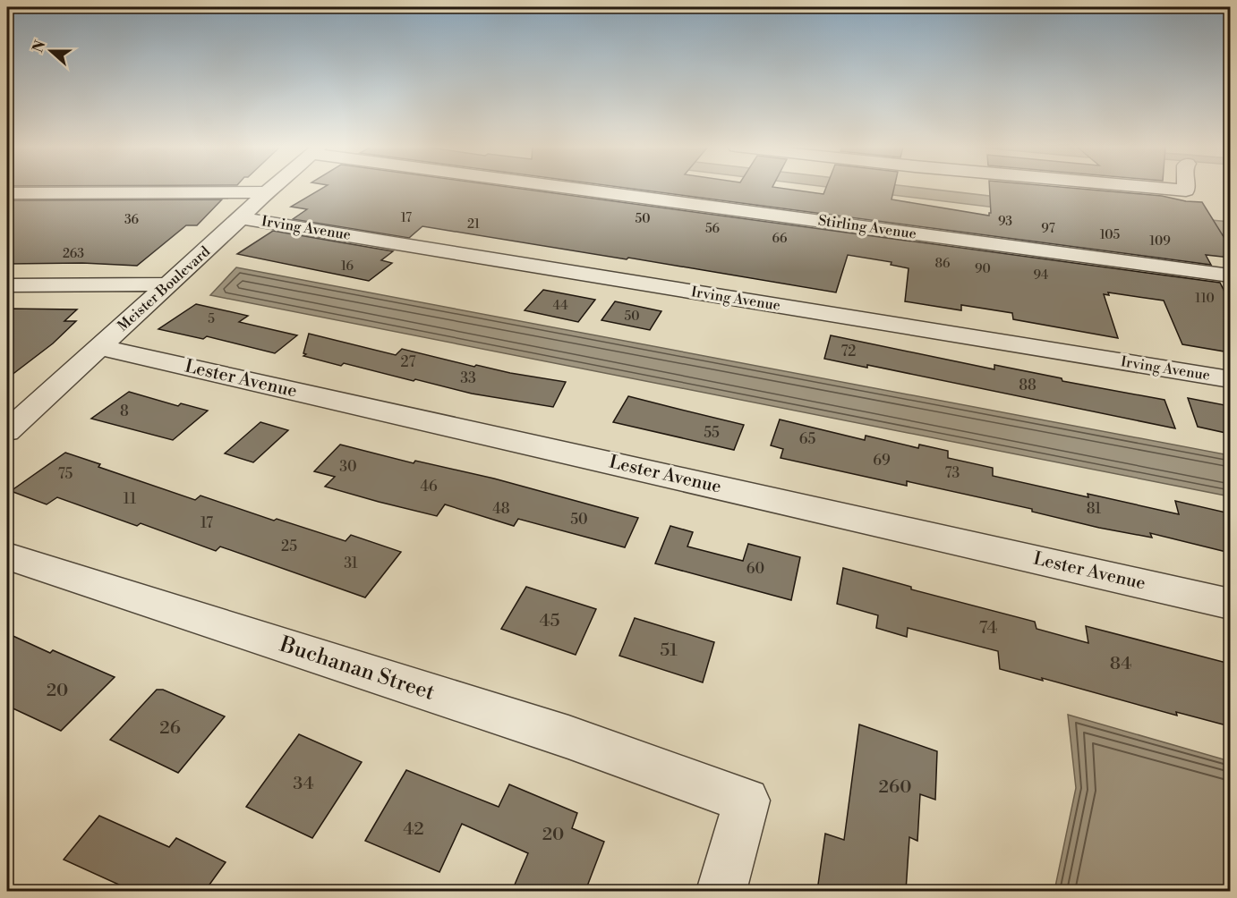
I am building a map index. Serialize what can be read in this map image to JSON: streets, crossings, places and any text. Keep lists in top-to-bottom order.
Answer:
{
  "streets": {
    "street": [
      "Stirling Avenue",
      "Irving Avenue",
      "Meister Boulevard",
      "Lester Avenue",
      "Buchanan Street"
    ]
  },
  "crossings": [
    ["Irving Avenue", "Meister Boulevard"],
    ["Meister Boulevard", "Lester Avenue"]
  ],
  "house_numbers": [
    "17",
    "50",
    "36",
    "93",
    "21",
    "56",
    "97",
    "105",
    "66",
    "109",
    "263",
    "86",
    "16",
    "90",
    "94",
    "110",
    "44",
    "50",
    "5",
    "72",
    "27",
    "33",
    "88",
    "8",
    "55",
    "65",
    "69",
    "30",
    "73",
    "75",
    "46",
    "11",
    "48",
    "81",
    "50",
    "17",
    "25",
    "31",
    "60",
    "45",
    "74",
    "51",
    "84",
    "20",
    "26",
    "34",
    "260",
    "42",
    "20"
  ],
  "north": "left"
}
